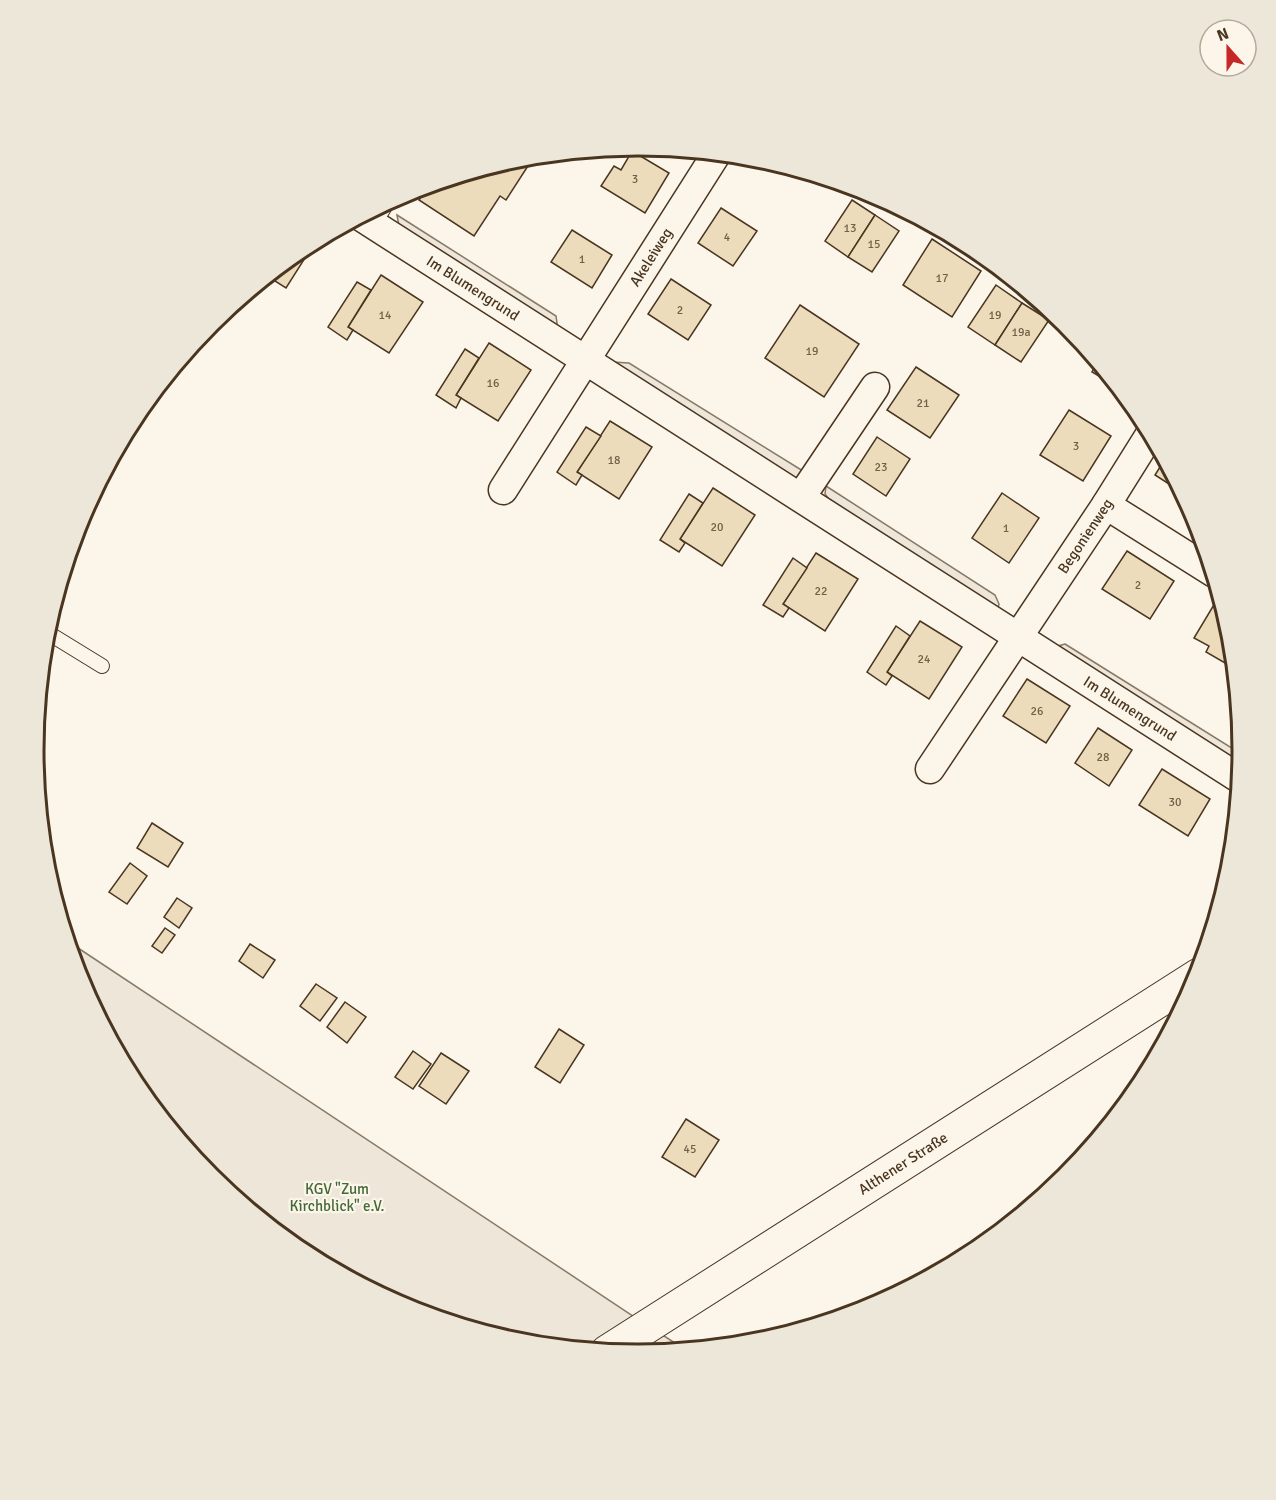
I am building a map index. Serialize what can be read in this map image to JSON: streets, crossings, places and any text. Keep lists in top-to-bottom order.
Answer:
{
  "streets": {
    "main road": ["Althener Straße"],
    "street": ["Akeleiweg", "Im Blumengrund", "Begonienweg"]
  },
  "crossings": [
    ["Akeleiweg", "Im Blumengrund"],
    ["Im Blumengrund", "Begonienweg"]
  ],
  "parks": ["KGV \"Zum Kirchblick\" e.V."],
  "house_numbers": [
    "3",
    "13",
    "4",
    "15",
    "1",
    "17",
    "2",
    "14",
    "19",
    "19a",
    "19",
    "16",
    "21",
    "3",
    "18",
    "23",
    "20",
    "1",
    "2",
    "22",
    "24",
    "26",
    "28",
    "30",
    "45"
  ],
  "north": "top"
}
